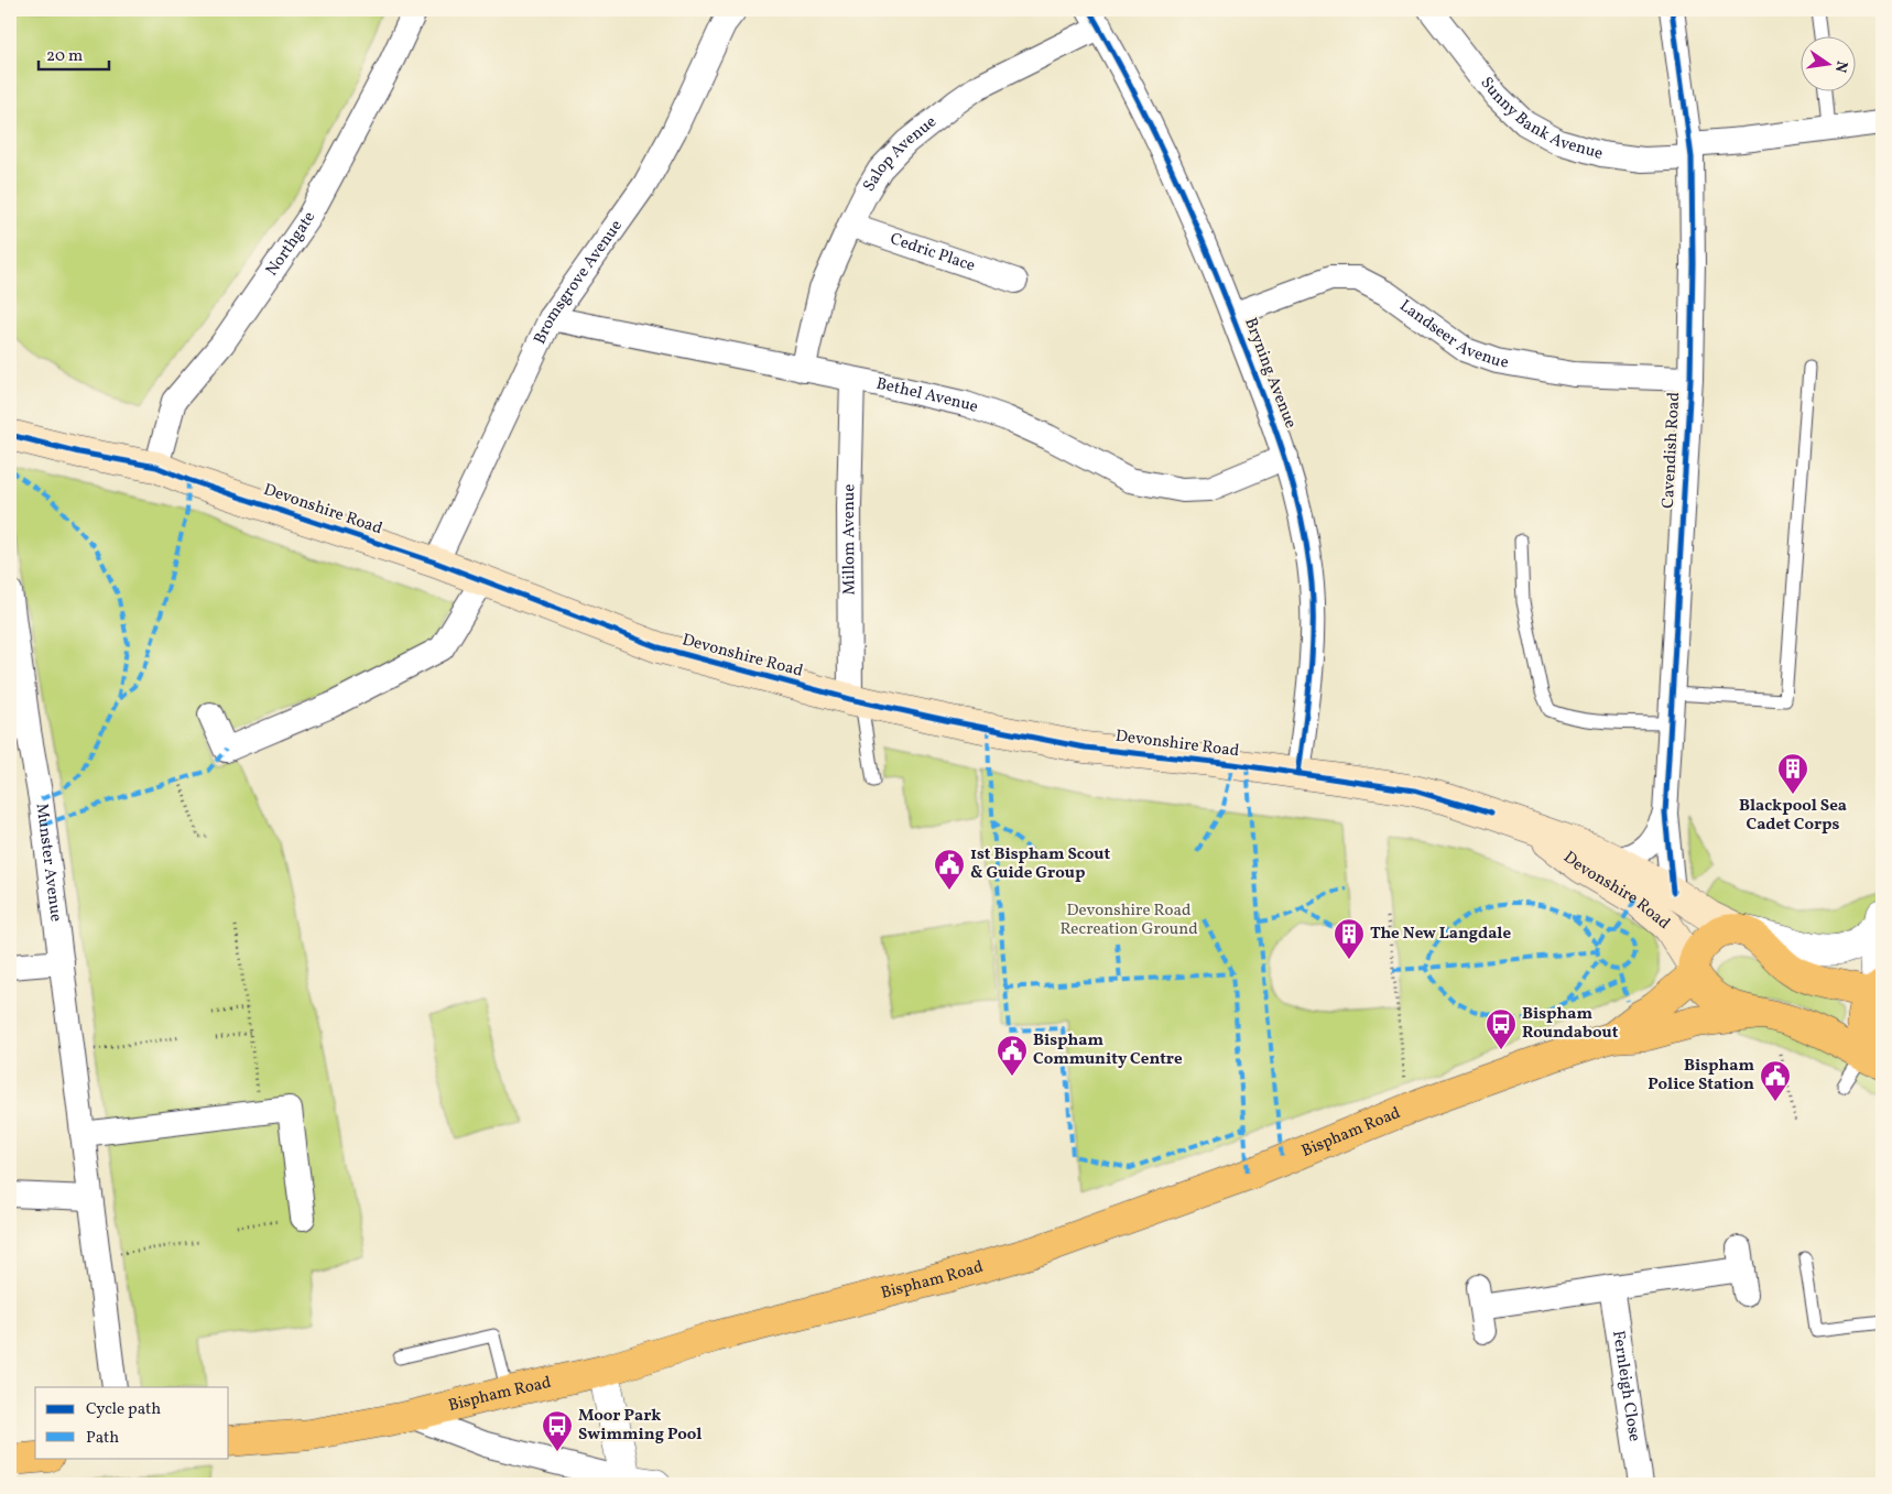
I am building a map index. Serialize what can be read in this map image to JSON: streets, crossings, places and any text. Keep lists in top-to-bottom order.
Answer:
{
  "streets": {
    "main road": ["Devonshire Road", "Bispham Road"],
    "street": [
      "Sunny Bank Avenue",
      "Salop Avenue",
      "Northgate",
      "Cedric Place",
      "Bromsgrove Avenue",
      "Landseer Avenue",
      "Bryning Avenue",
      "Bethel Avenue",
      "Cavendish Road",
      "Millom Avenue",
      "Munster Avenue",
      "Fernleigh Close"
    ]
  },
  "crossings": [
    ["Sunny Bank Avenue", "Cavendish Road"],
    ["Salop Avenue", "Cedric Place"],
    ["Salop Avenue", "Bryning Avenue"],
    ["Salop Avenue", "Bethel Avenue"],
    ["Northgate", "Devonshire Road"],
    ["Bromsgrove Avenue", "Bethel Avenue"],
    ["Bromsgrove Avenue", "Devonshire Road"],
    ["Landseer Avenue", "Bryning Avenue"],
    ["Landseer Avenue", "Cavendish Road"],
    ["Bryning Avenue", "Bethel Avenue"],
    ["Bryning Avenue", "Devonshire Road"],
    ["Bethel Avenue", "Millom Avenue"],
    ["Cavendish Road", "Devonshire Road"],
    ["Devonshire Road", "Millom Avenue"],
    ["Devonshire Road", "Bispham Road"]
  ],
  "parks": ["Devonshire Road Recreation Ground"],
  "places": {
    "building": ["Blackpool Sea Cadet Corps", "The New Langdale"],
    "public building": ["1st Bispham Scout & Guide Group", "Bispham Community Centre", "Bispham Police Station"],
    "bus stop": ["Bispham Roundabout", "Moor Park Swimming Pool"]
  },
  "legend": ["Cycle path", "Path"],
  "scale_bar": "20 m",
  "north": "right"
}
